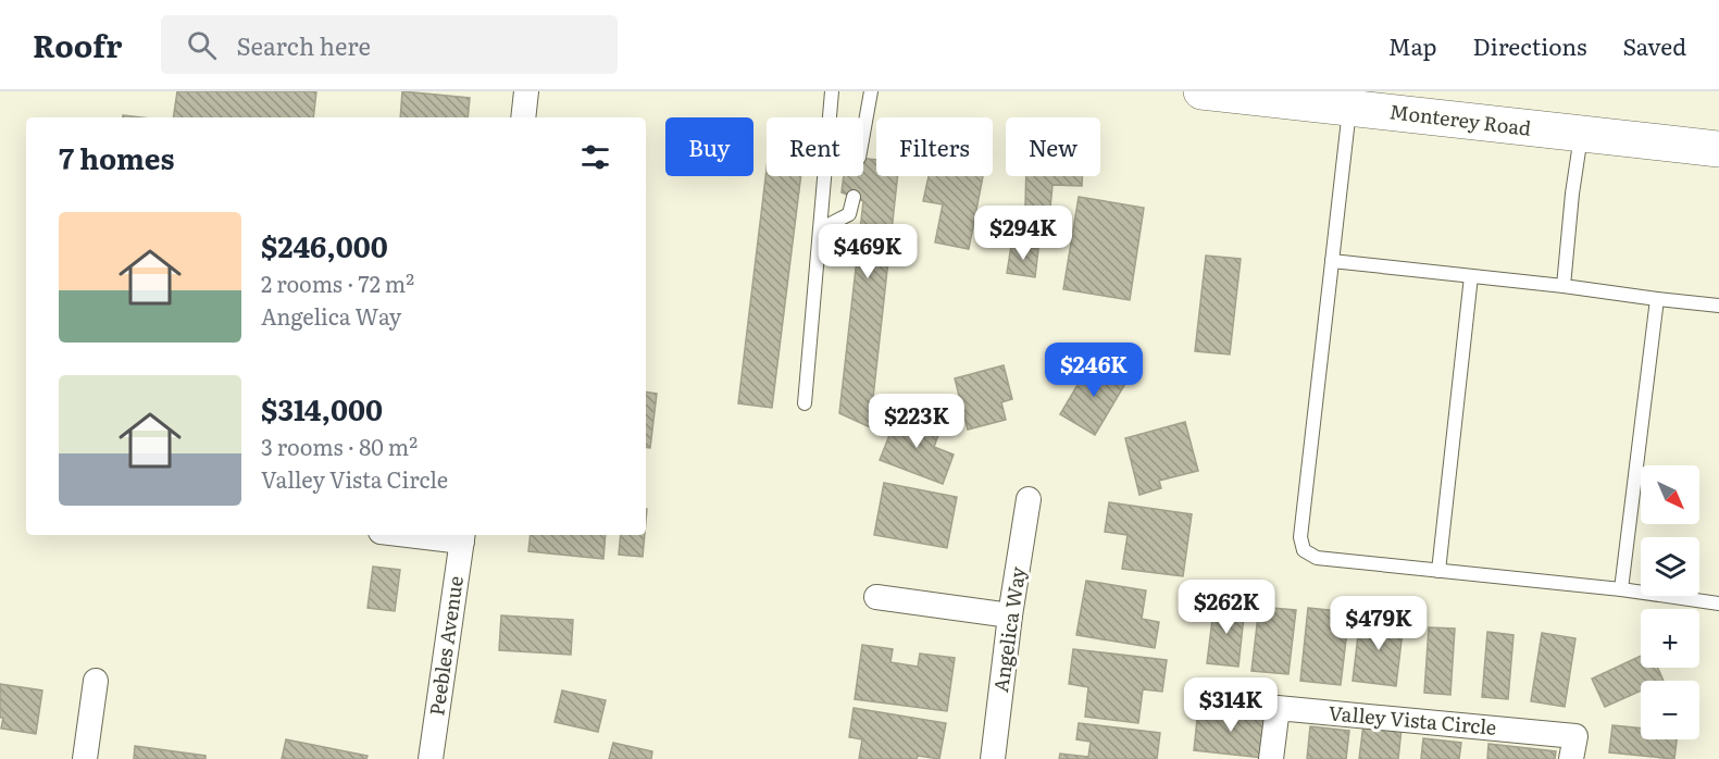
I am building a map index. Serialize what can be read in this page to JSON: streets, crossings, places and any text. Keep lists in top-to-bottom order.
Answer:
{
  "streets": {
    "main road": ["Monterey Road"],
    "street": ["Angelica Way", "Peebles Avenue", "Valley Vista Circle"]
  },
  "north": "bottom right",
  "page": {
    "header": "Roofr",
    "search": "Search here",
    "nav": ["Map", "Directions", "Saved"],
    "chip": [
      "Buy",
      "Rent",
      "Filters",
      "New"
    ],
    "heading": "7 homes",
    "list": [
      {
        "name": "$246,000",
        "note": "2 rooms · 72 m² · Angelica Way"
      },
      {
        "name": "$314,000",
        "note": "3 rooms · 80 m² · Valley Vista Circle"
      }
    ],
    "price": [
      "$294K",
      "$469K",
      "$246K",
      "$223K",
      "$262K",
      "$479K",
      "$314K"
    ],
    "map_buttons": ["+", "−"]
  }
}
